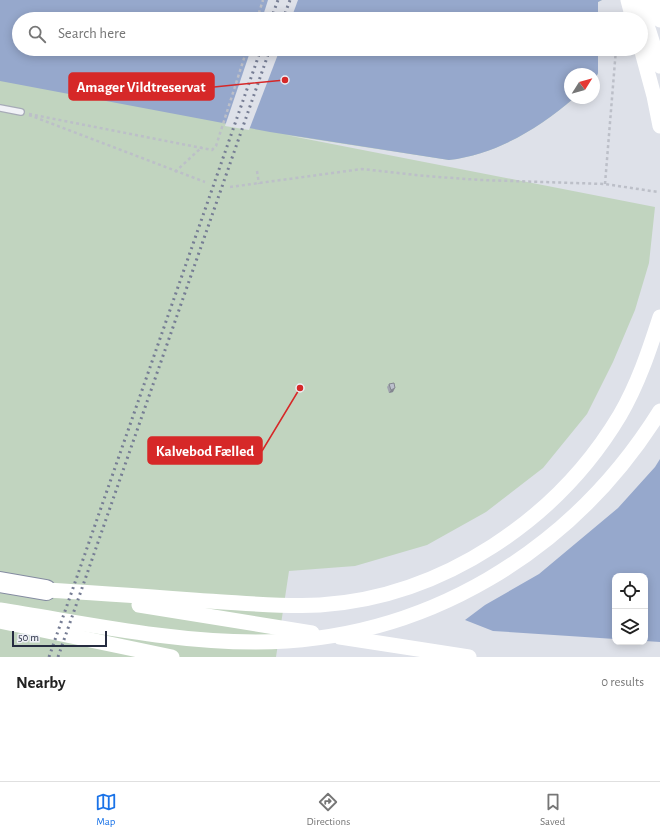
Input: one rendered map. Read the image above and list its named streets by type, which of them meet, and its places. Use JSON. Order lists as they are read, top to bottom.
{
  "places": ["Amager Vildtreservat", "Kalvebod Fælled"],
  "scale_bar": "50 m",
  "north": "top right",
  "page": {
    "search": "Search here",
    "scale": "50 m",
    "heading": ["Nearby", "0 results"],
    "nav": ["Map", "Directions", "Saved"]
  }
}
